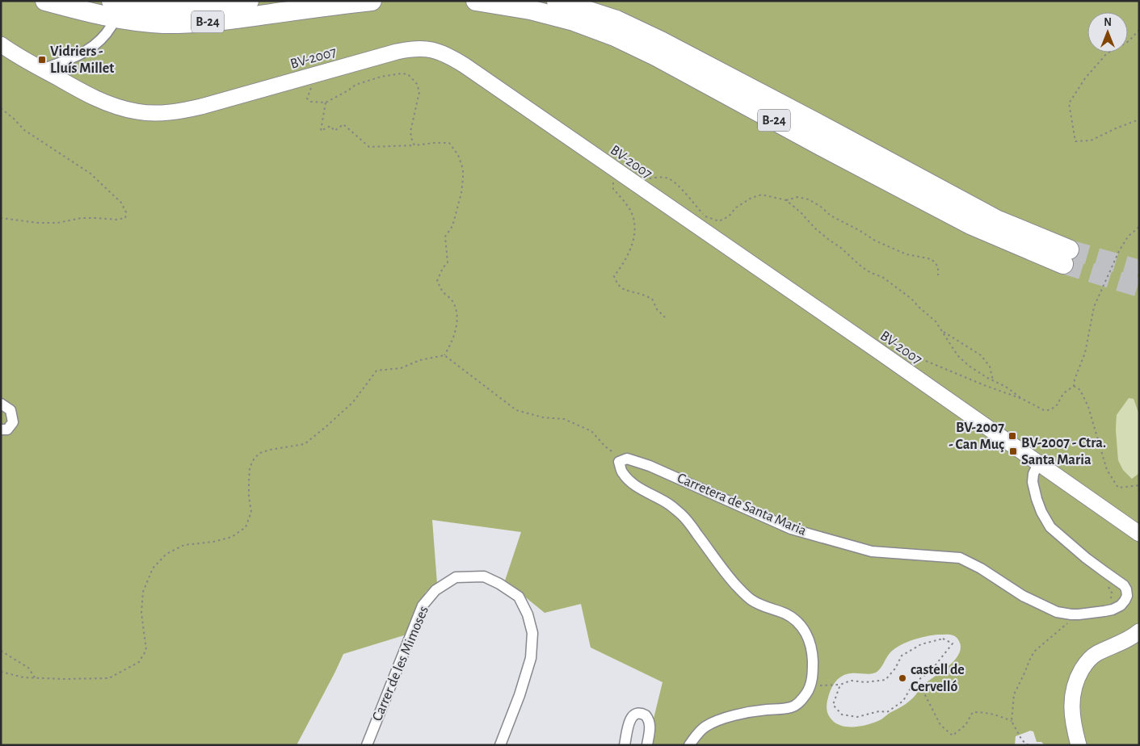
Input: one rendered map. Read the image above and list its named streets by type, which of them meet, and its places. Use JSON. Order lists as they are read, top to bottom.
{
  "streets": {
    "highway": ["B-24"],
    "street": ["BV-2007", "Carretera de Santa Maria", "Carrer de les Mimoses"]
  },
  "crossings": [
    ["BV-2007", "Carretera de Santa Maria"]
  ],
  "places": {
    "transit": ["Vidriers - Lluís Millet", "BV-2007 - Can Muç", "BV-2007 - Ctra. Santa Maria"],
    "other": ["castell de Cervelló"]
  },
  "north": "top"
}
